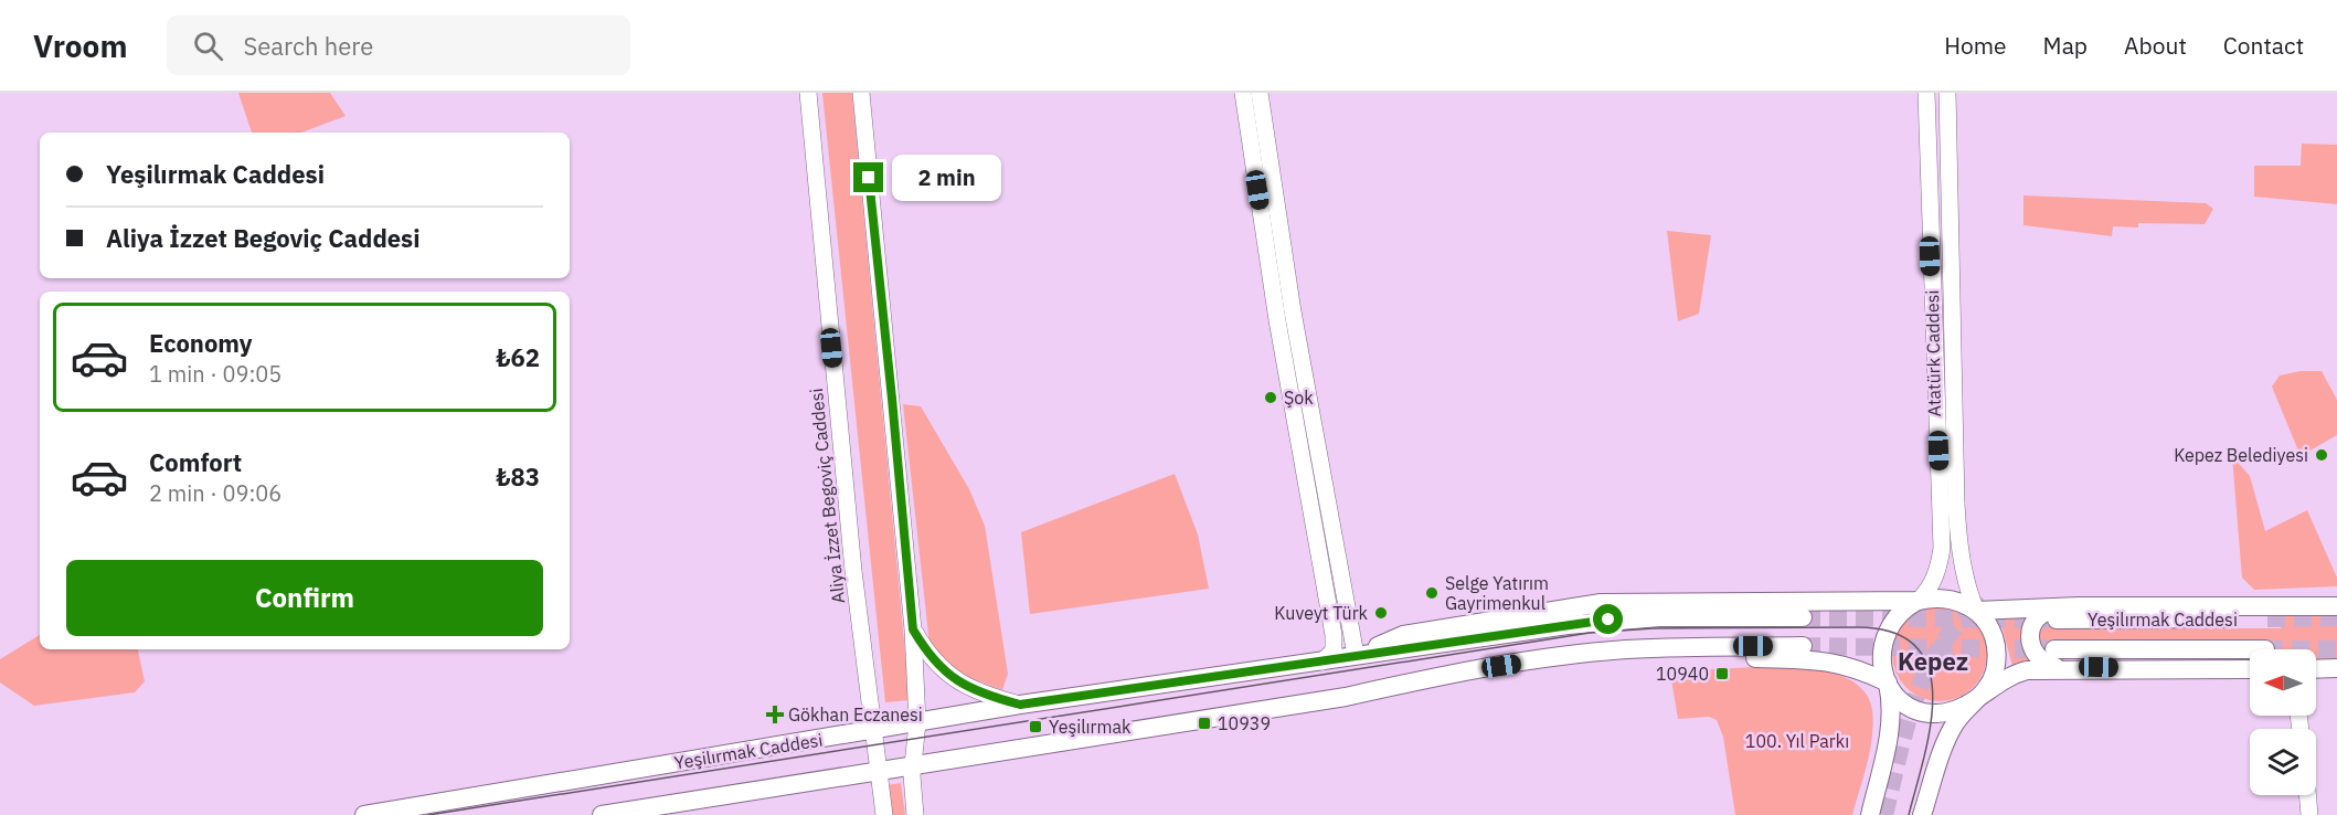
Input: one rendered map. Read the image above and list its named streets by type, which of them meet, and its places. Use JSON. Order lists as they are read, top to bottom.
{
  "streets": {
    "main road": ["Atatürk Caddesi", "Aliya İzzet Begoviç Caddesi", "Yeşilırmak Caddesi"]
  },
  "crossings": [
    ["Aliya İzzet Begoviç Caddesi", "Yeşilırmak Caddesi"]
  ],
  "districts": ["Kepez"],
  "parks": ["100. Yıl Parkı"],
  "places": {
    "other": [
      "Şok",
      "Kepez Belediyesi",
      "Selge Yatırım Gayrimenkul",
      "Kuveyt Türk"
    ],
    "transit": ["10940", "10939", "Yeşilırmak"],
    "health": ["Gökhan Eczanesi"]
  },
  "north": "left",
  "page": {
    "header": "Vroom",
    "search": "Search here",
    "nav": [
      "Home",
      "Map",
      "About",
      "Contact"
    ],
    "banner": ["Yeşilırmak Caddesi", "Aliya İzzet Begoviç Caddesi"],
    "bubble": "2 min",
    "list": [
      {
        "name": "Economy",
        "note": "1 min · 09:05",
        "value": "₺62"
      },
      {
        "name": "Comfort",
        "note": "2 min · 09:06",
        "value": "₺83"
      }
    ],
    "buttons": "Confirm"
  }
}
